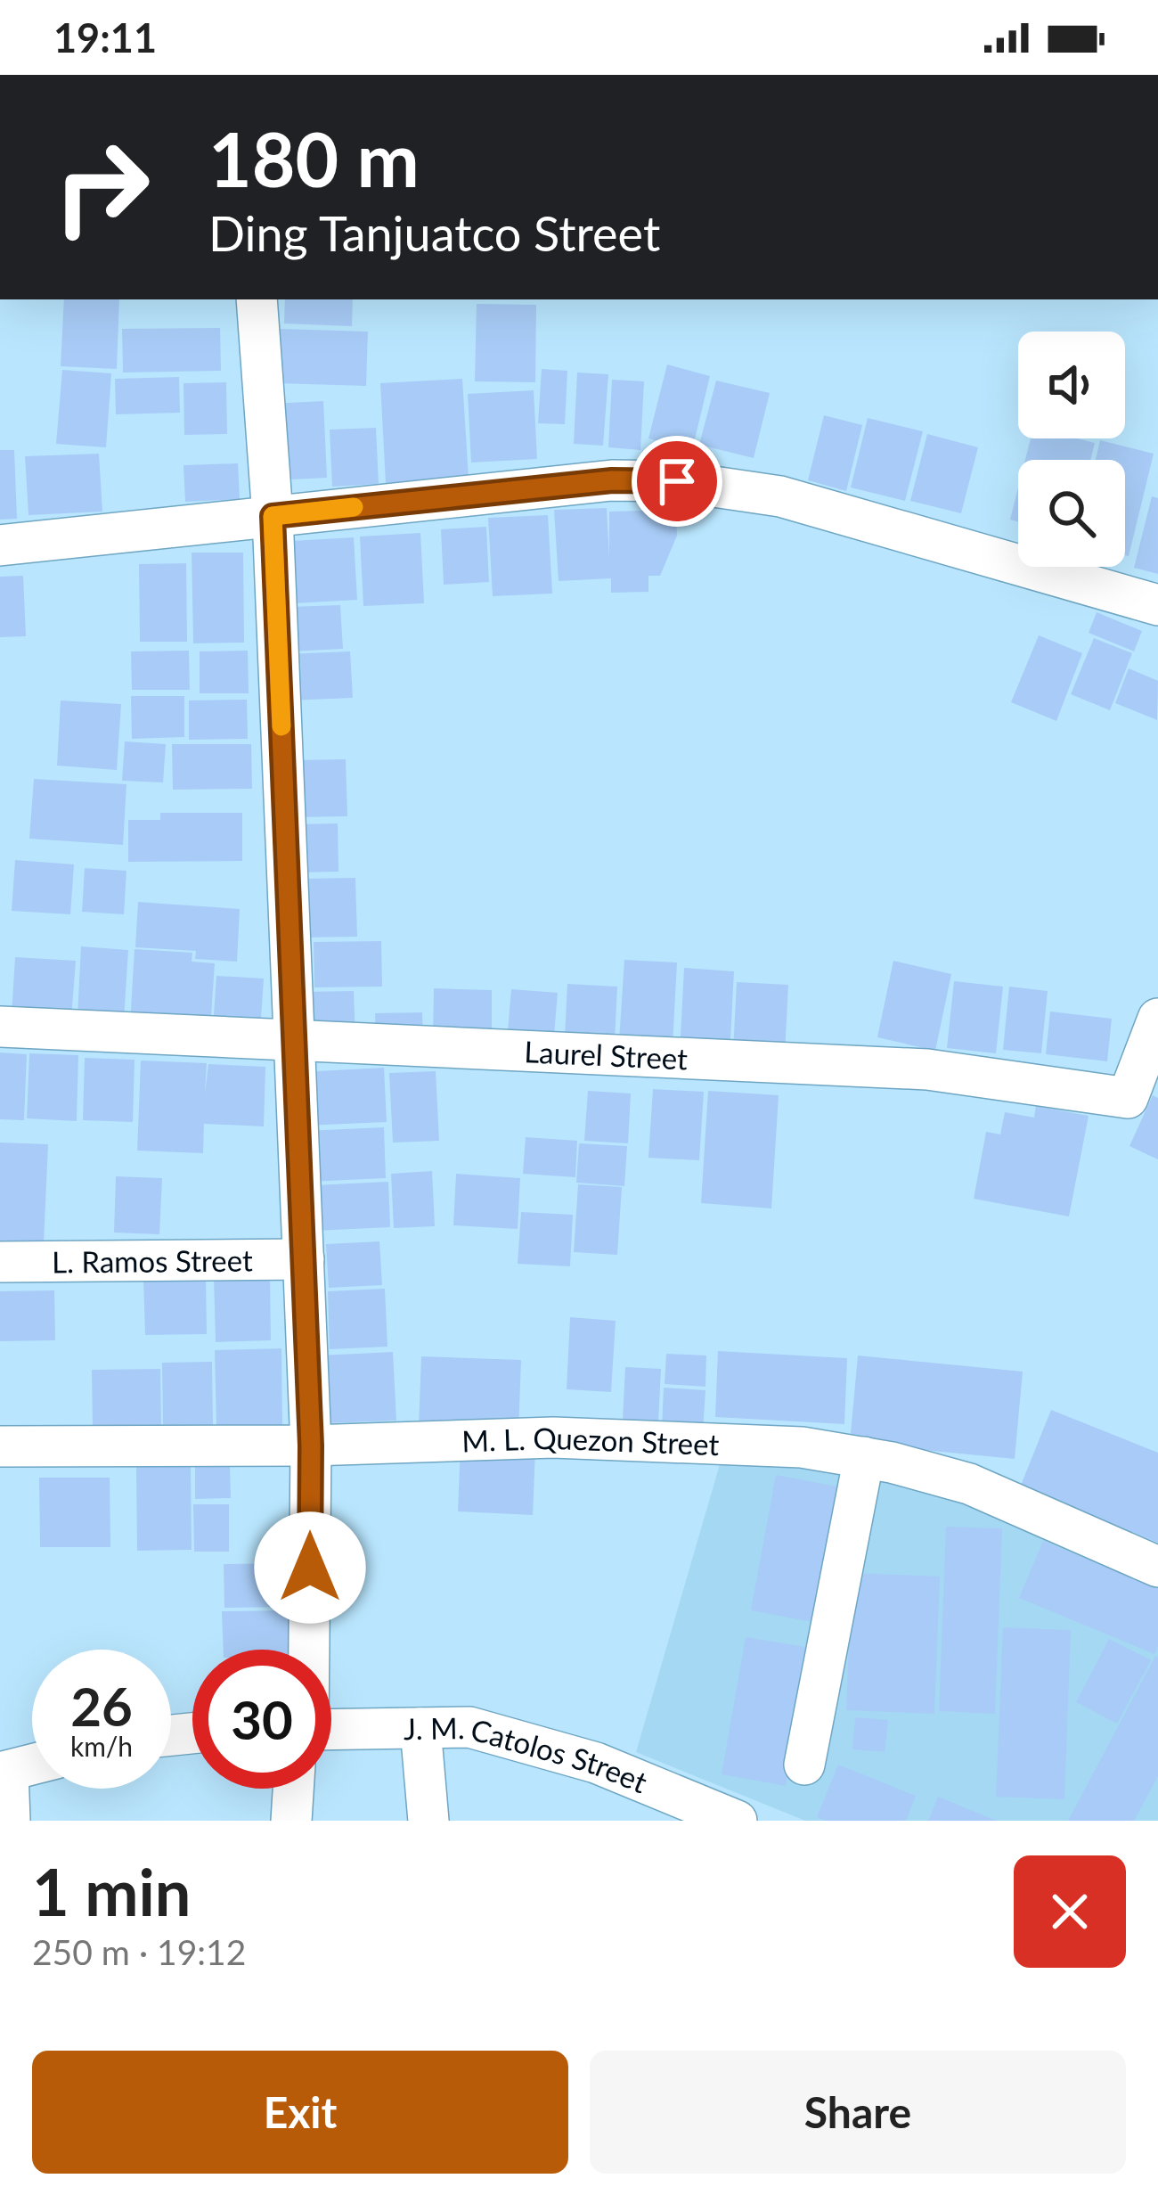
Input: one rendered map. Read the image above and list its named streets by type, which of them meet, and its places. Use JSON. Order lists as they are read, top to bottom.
{
  "streets": {
    "street": [
      "Laurel Street",
      "L. Ramos Street",
      "M. L. Quezon Street",
      "J. M. Catolos Street"
    ]
  },
  "page": {
    "status": "19:11",
    "turn": ["180 m", "Ding Tanjuatco Street"],
    "speed": "26 km/h",
    "limit": "30",
    "heading": ["1 min", "250 m · 19:12"],
    "buttons": ["Exit", "Share"]
  }
}
